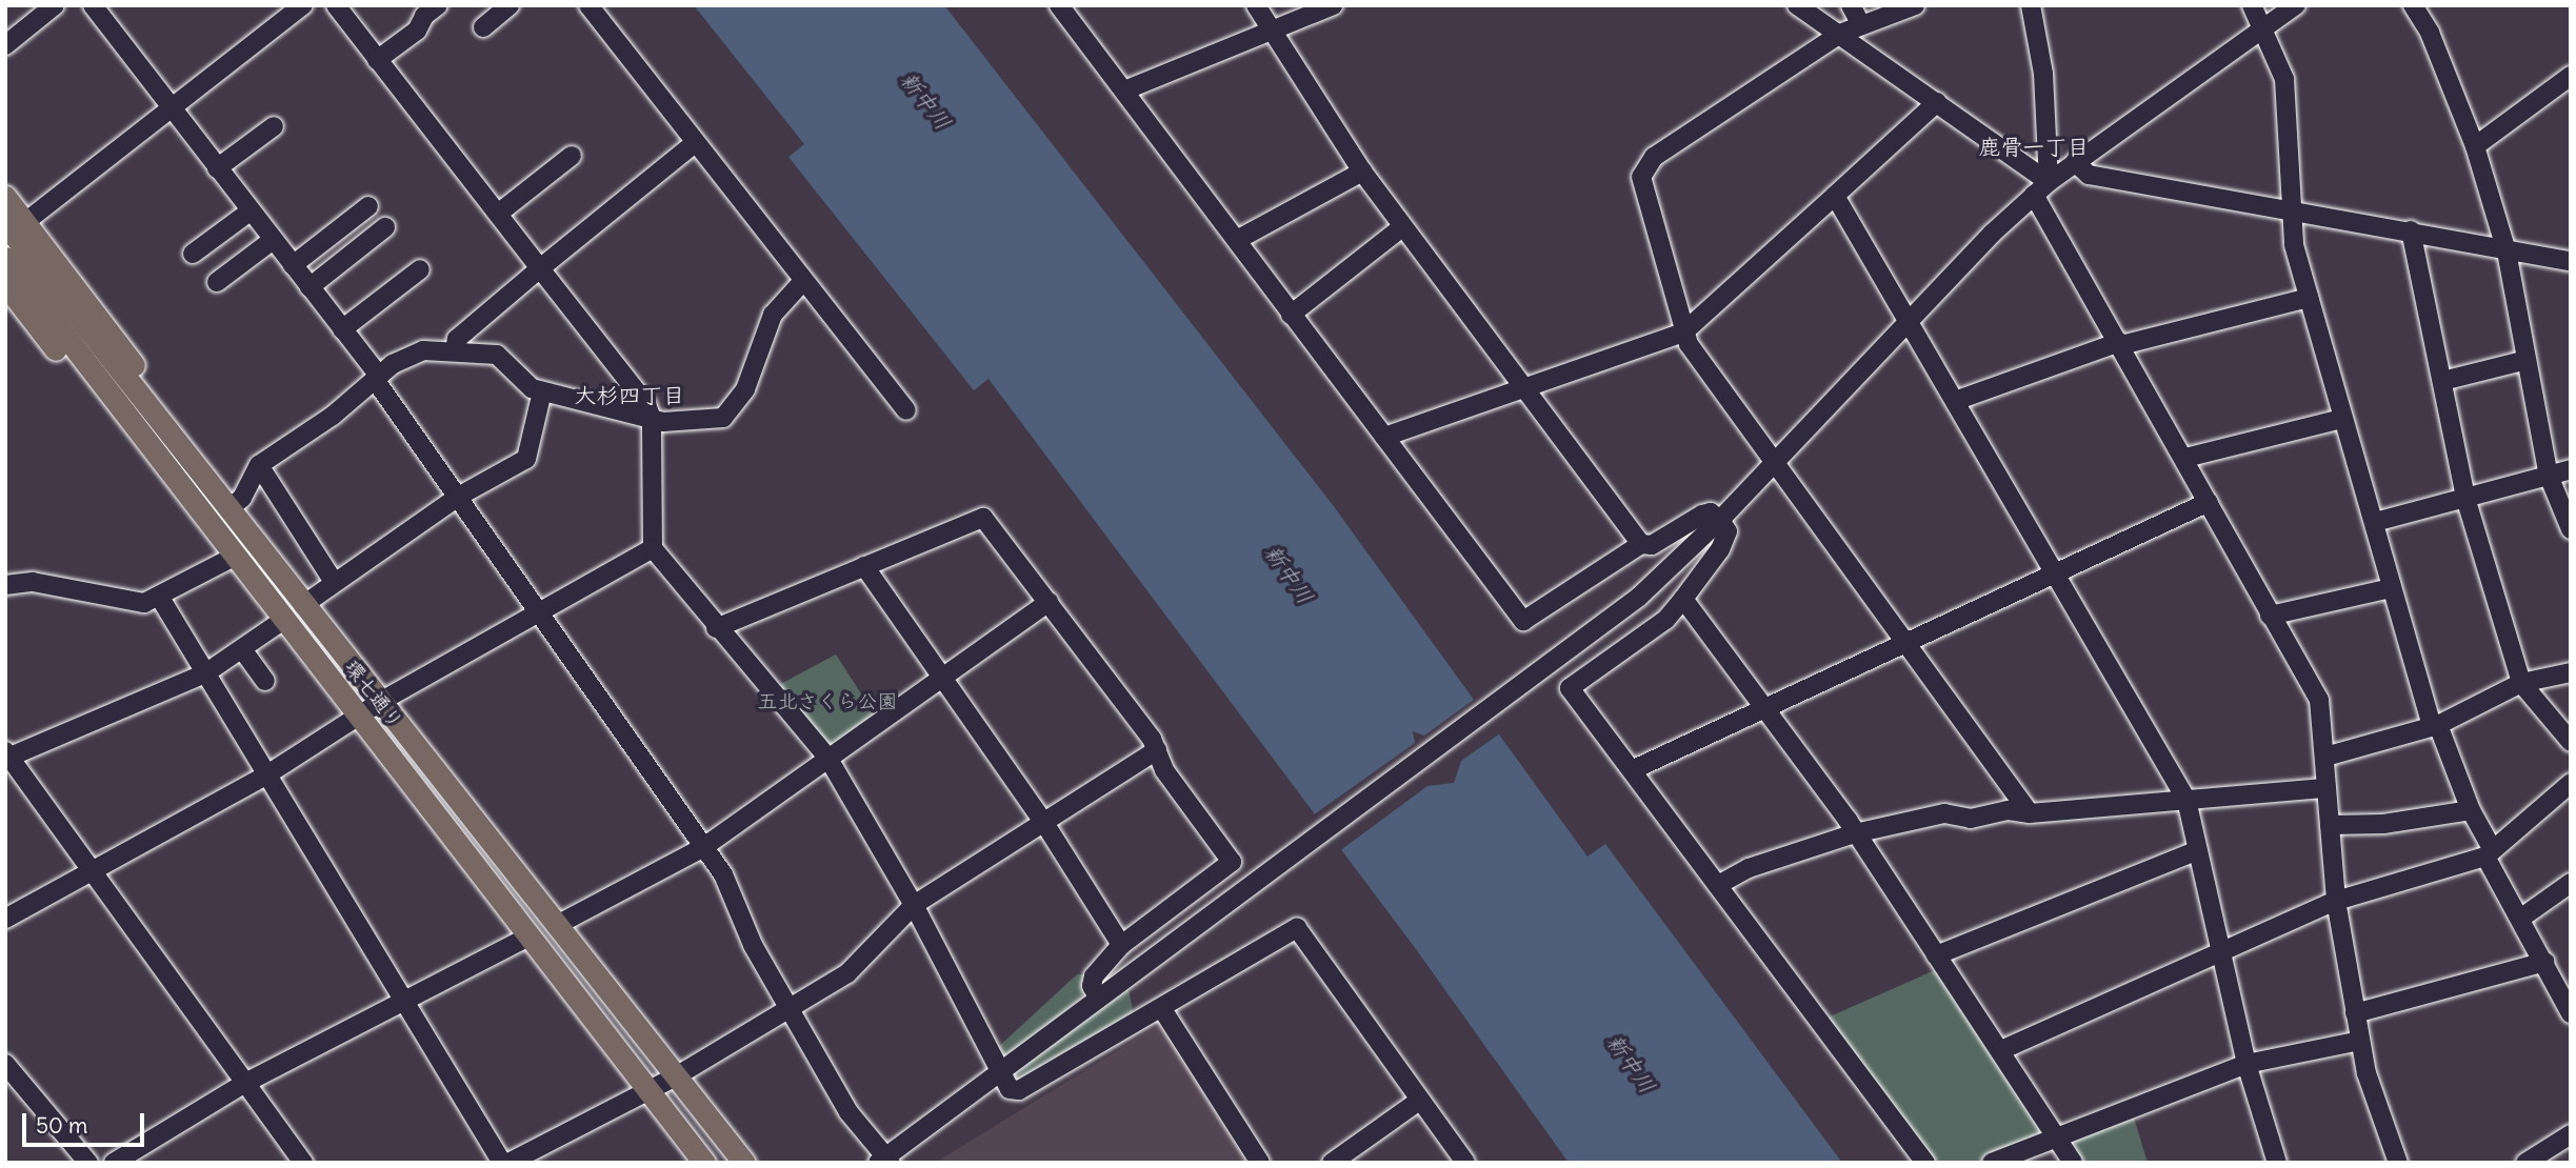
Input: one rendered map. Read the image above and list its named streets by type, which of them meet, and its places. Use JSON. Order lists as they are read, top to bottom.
{
  "streets": {
    "main road": ["環七通り"]
  },
  "districts": ["鹿骨一丁目", "大杉四丁目"],
  "water": ["新中川"],
  "parks": ["五北さくら公園"],
  "scale_bar": "50 m"
}
